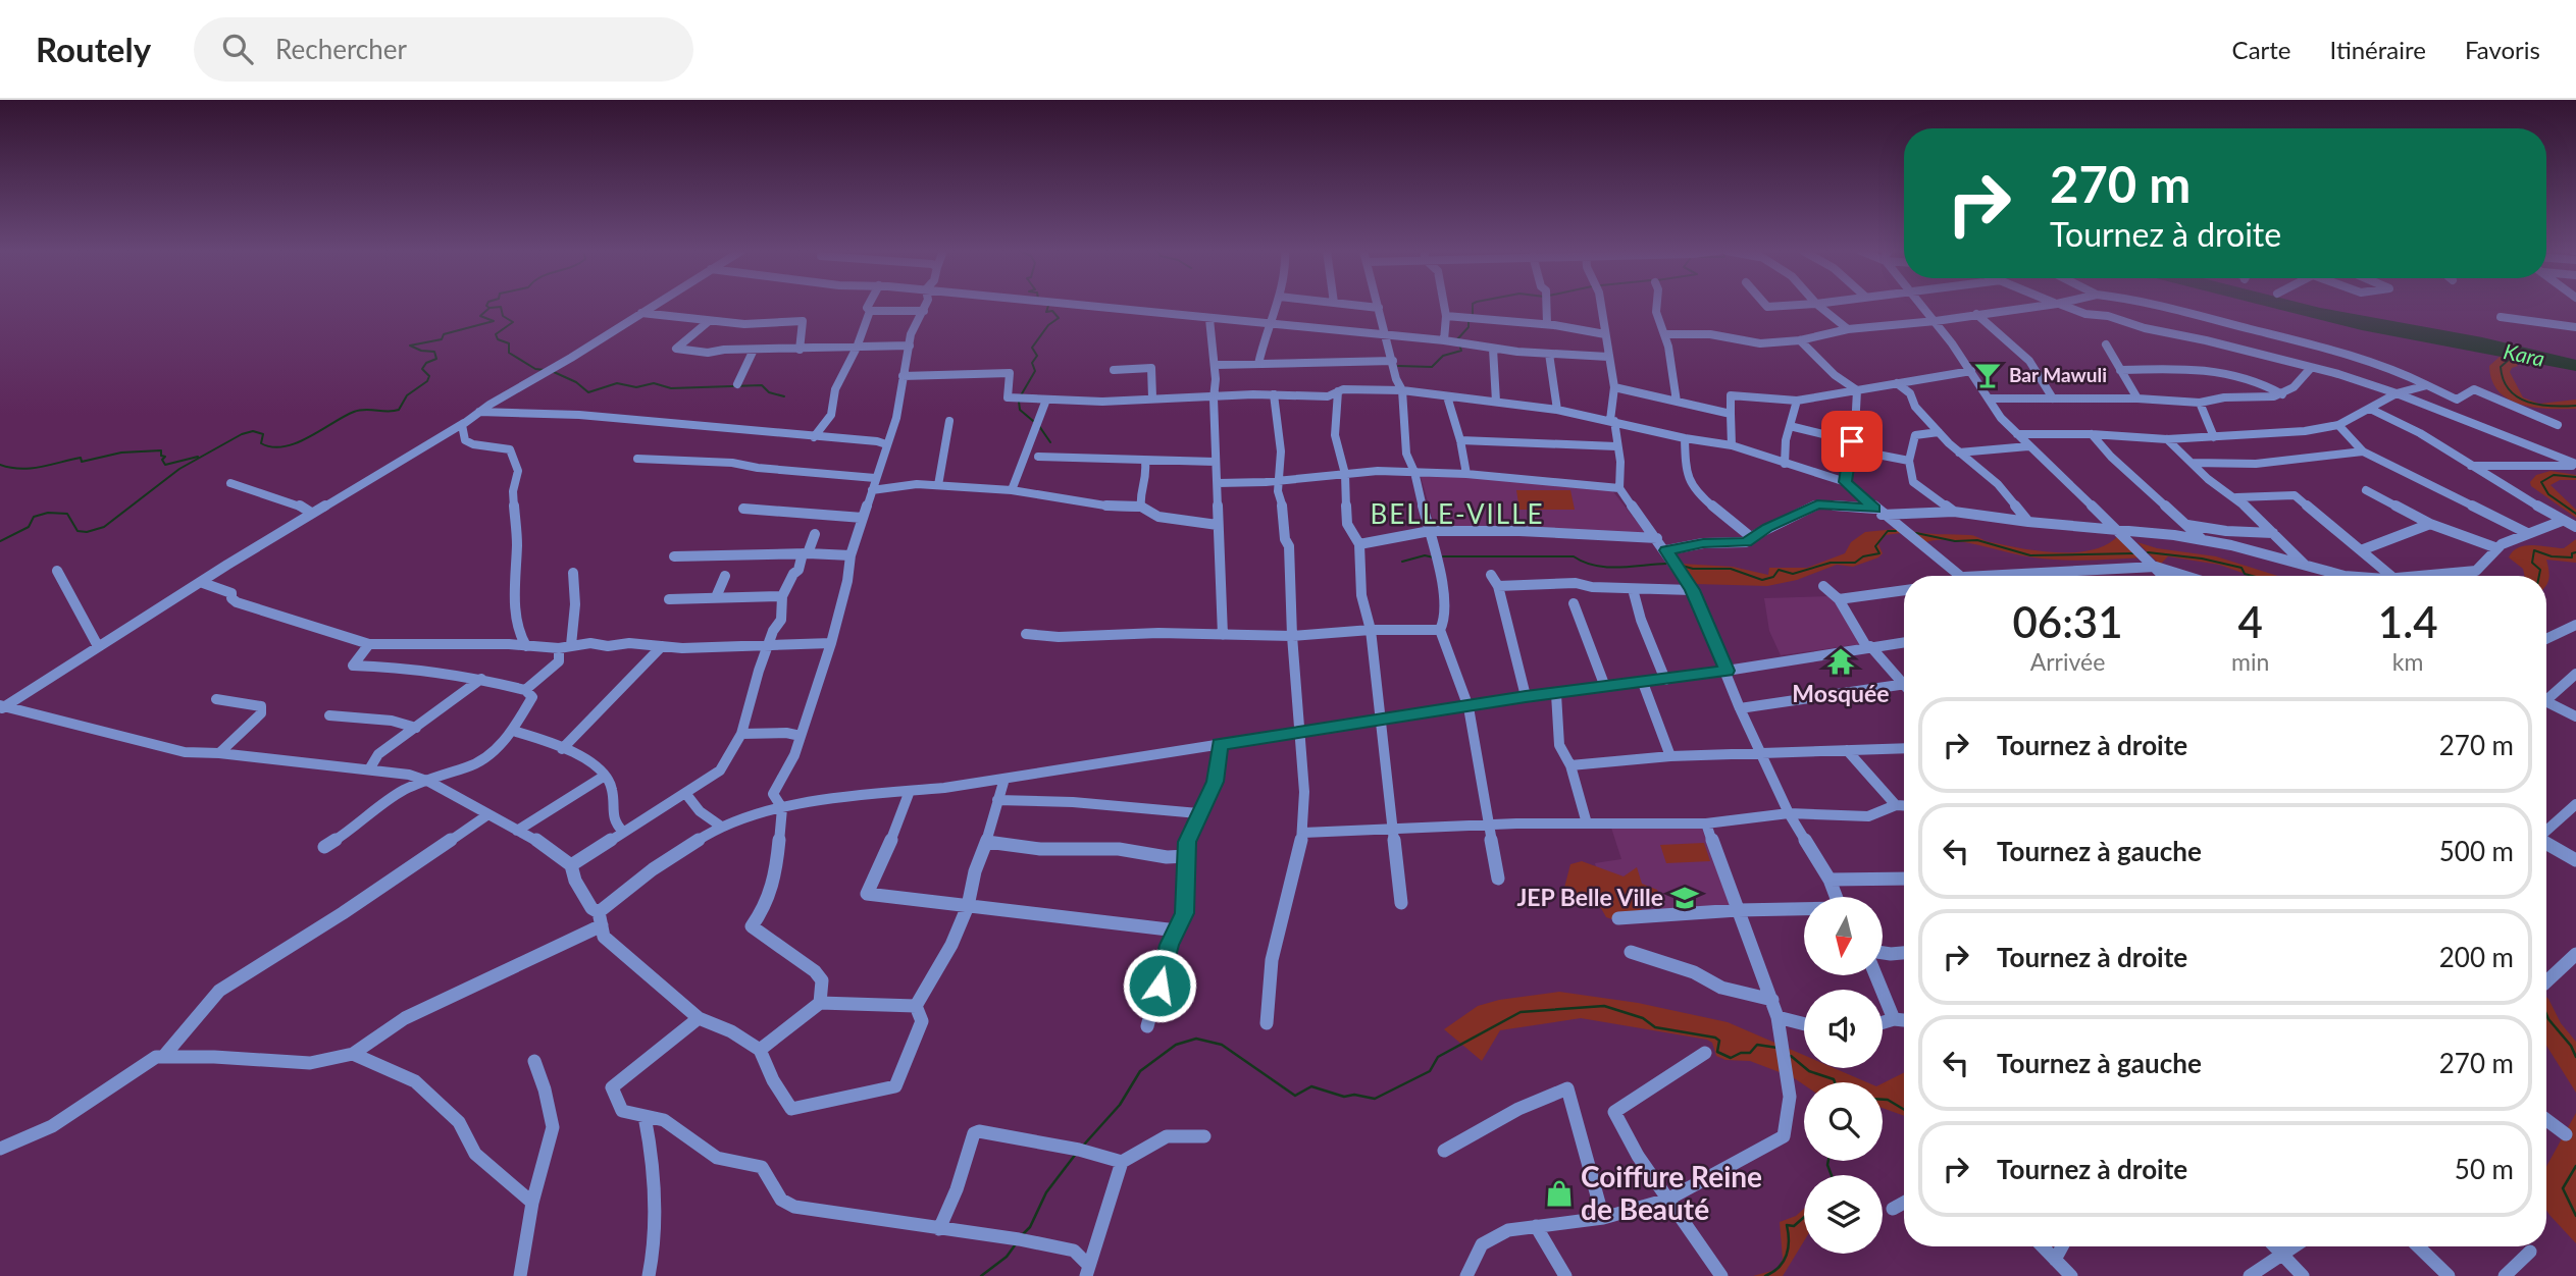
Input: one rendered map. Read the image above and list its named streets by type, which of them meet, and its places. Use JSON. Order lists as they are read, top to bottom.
{
  "districts": ["BELLE-VILLE"],
  "water": ["Kara"],
  "places": {
    "bar": ["Bar Mawuli"],
    "temple": ["Mosquée"],
    "school or university": ["JEP Belle Ville"],
    "shop": ["Coiffure Reine de Beauté"]
  },
  "north": "bottom",
  "page": {
    "header": "Routely",
    "search": "Rechercher",
    "nav": ["Carte", "Itinéraire", "Favoris"],
    "turn": ["270 m", "Tournez à droite"],
    "eta": [
      "06:31",
      "Arrivée",
      "4",
      "min",
      "1.4",
      "km"
    ],
    "list": [
      {
        "name": "Tournez à droite",
        "value": "270 m"
      },
      {
        "name": "Tournez à gauche",
        "value": "500 m"
      },
      {
        "name": "Tournez à droite",
        "value": "200 m"
      },
      {
        "name": "Tournez à gauche",
        "value": "270 m"
      },
      {
        "name": "Tournez à droite",
        "value": "50 m"
      }
    ]
  }
}
